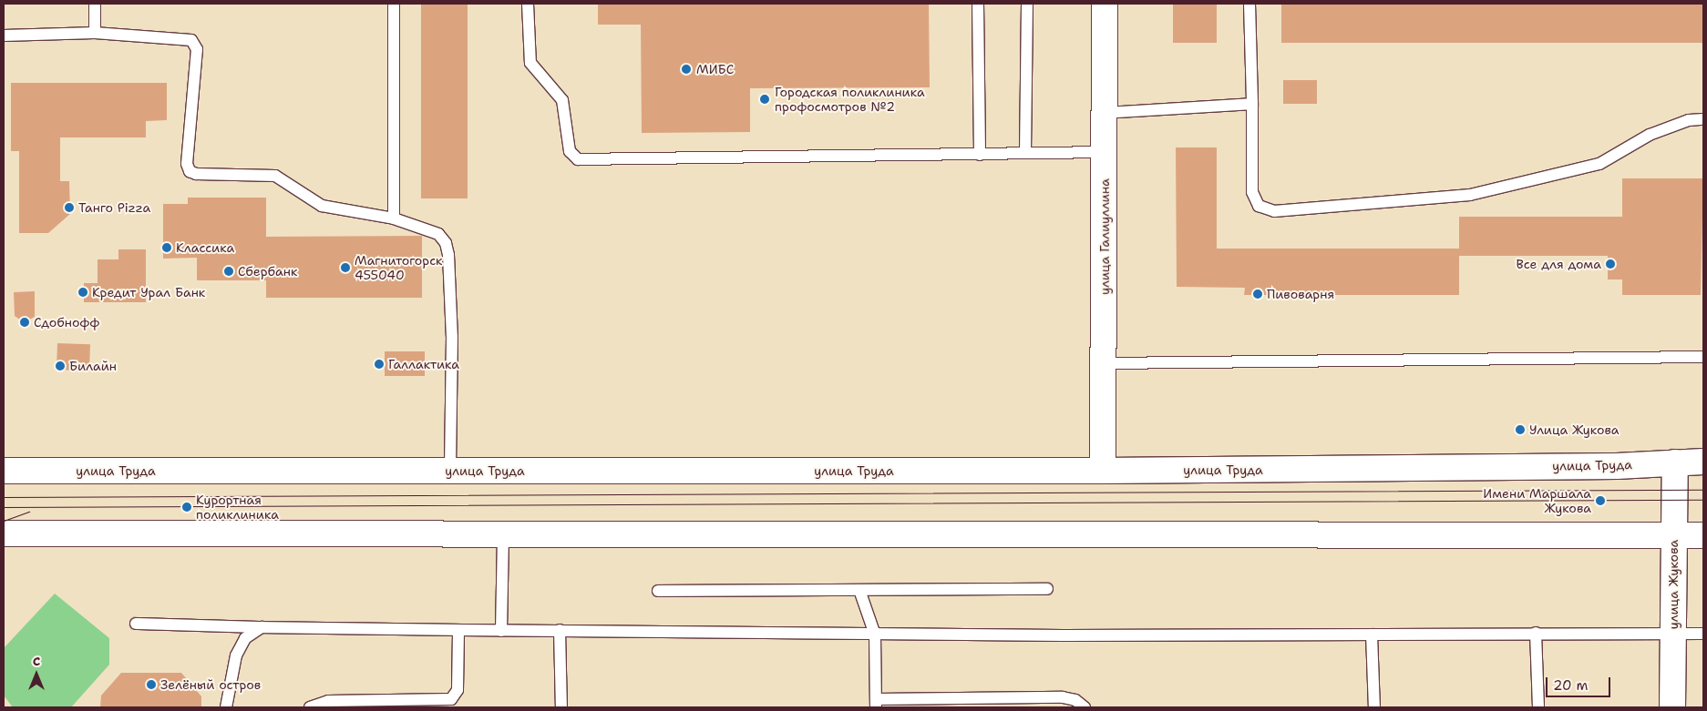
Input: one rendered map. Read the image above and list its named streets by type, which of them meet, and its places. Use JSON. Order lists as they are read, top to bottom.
{
  "streets": {
    "main road": ["улица Галиуллина", "улица Труда", "улица Жукова"]
  },
  "crossings": [
    ["улица Галиуллина", "улица Труда"],
    ["улица Труда", "улица Жукова"]
  ],
  "places": [
    "МИБС",
    "Городская поликлиника профосмотров №2",
    "Танго Pizza",
    "Классика",
    "Все для дома",
    "Магнитогорск 455040",
    "Сбербанк",
    "Кредит Урал Банк",
    "Пивоварня",
    "Сдобнофф",
    "Галлактика",
    "Билайн",
    "Улица Жукова",
    "Имени Маршала Жукова",
    "Курортная поликлиника",
    "Зелёный остров"
  ],
  "scale_bar": "20 m",
  "north": "top"
}
